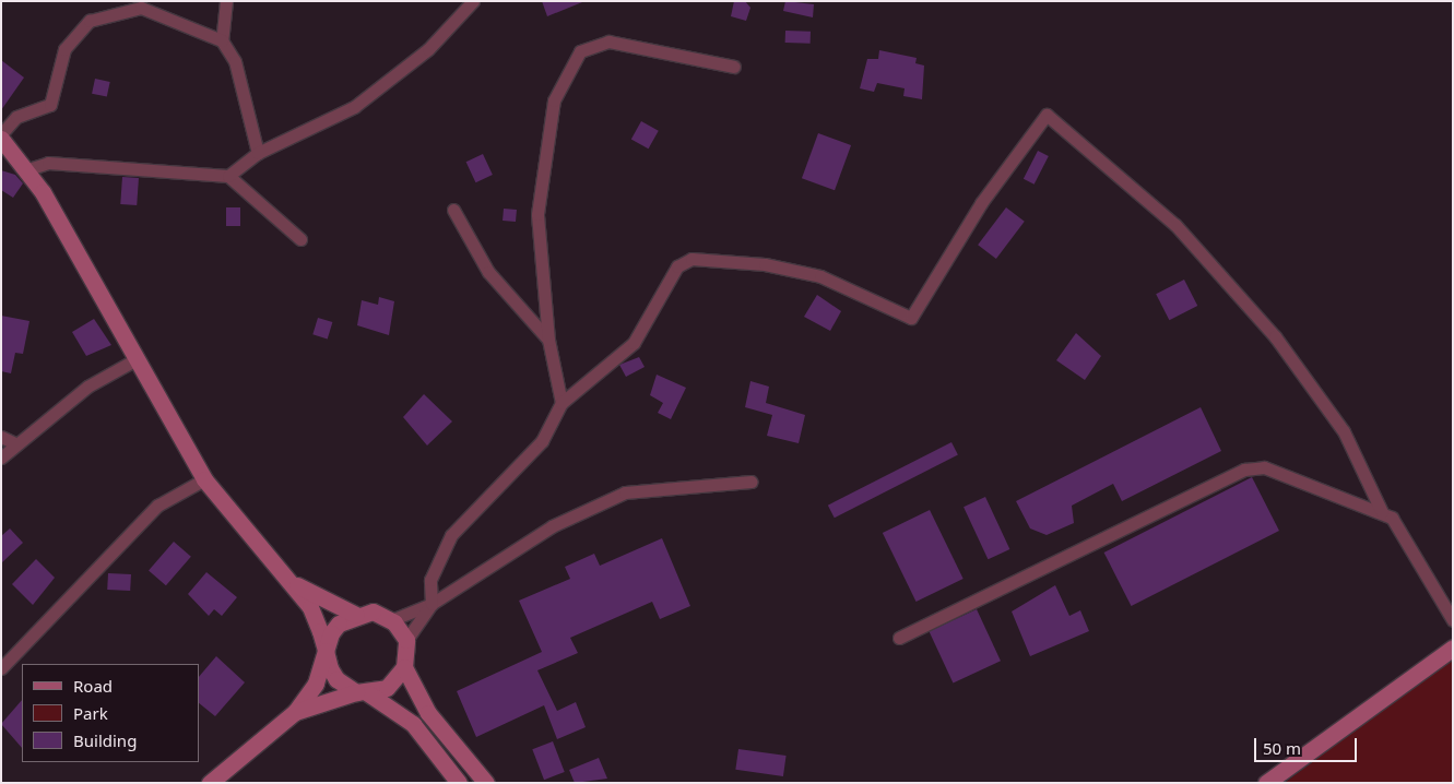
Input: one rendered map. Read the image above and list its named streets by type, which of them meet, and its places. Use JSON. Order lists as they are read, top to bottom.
{
  "legend": ["Road", "Park", "Building"],
  "scale_bar": "50 m"
}
